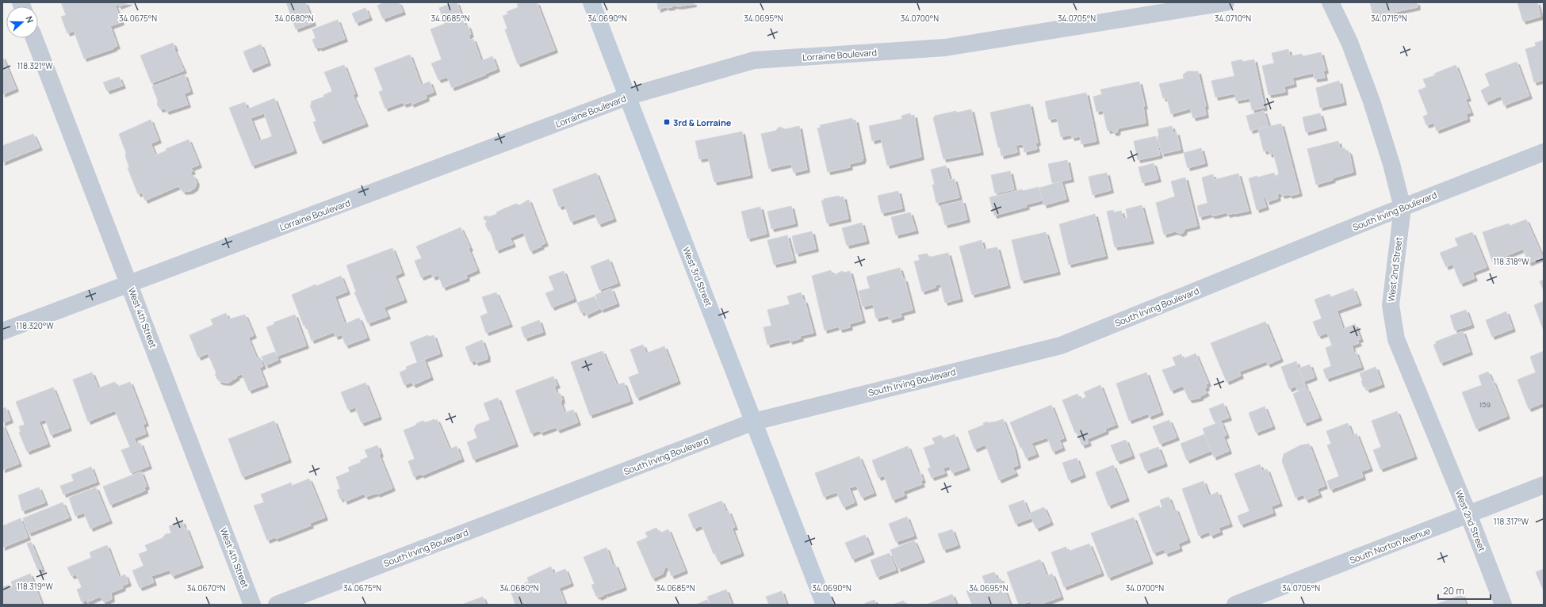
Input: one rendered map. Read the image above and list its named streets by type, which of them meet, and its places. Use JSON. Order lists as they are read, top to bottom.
{
  "streets": {
    "main road": ["West 3rd Street"],
    "street": [
      "Lorraine Boulevard",
      "South Irving Boulevard",
      "West 2nd Street",
      "West 4th Street",
      "South Norton Avenue"
    ]
  },
  "crossings": [
    ["Lorraine Boulevard", "West 3rd Street"],
    ["Lorraine Boulevard", "West 4th Street"],
    ["South Irving Boulevard", "West 2nd Street"],
    ["South Irving Boulevard", "West 3rd Street"],
    ["West 2nd Street", "South Norton Avenue"]
  ],
  "places": {
    "transit": ["3rd & Lorraine"]
  },
  "house_numbers": ["159"],
  "scale_bar": "20 m",
  "north": "right",
  "coordinates": [
    "34.0675°N",
    "34.0680°N",
    "34.0685°N",
    "34.0695°N",
    "34.0705°N",
    "34.0710°N",
    "34.0690°N",
    "34.0700°N",
    "34.0715°N",
    "118.321°W",
    "118.318°W",
    "118.320°W",
    "118.317°W",
    "118.319°W",
    "34.0670°N"
  ]
}
